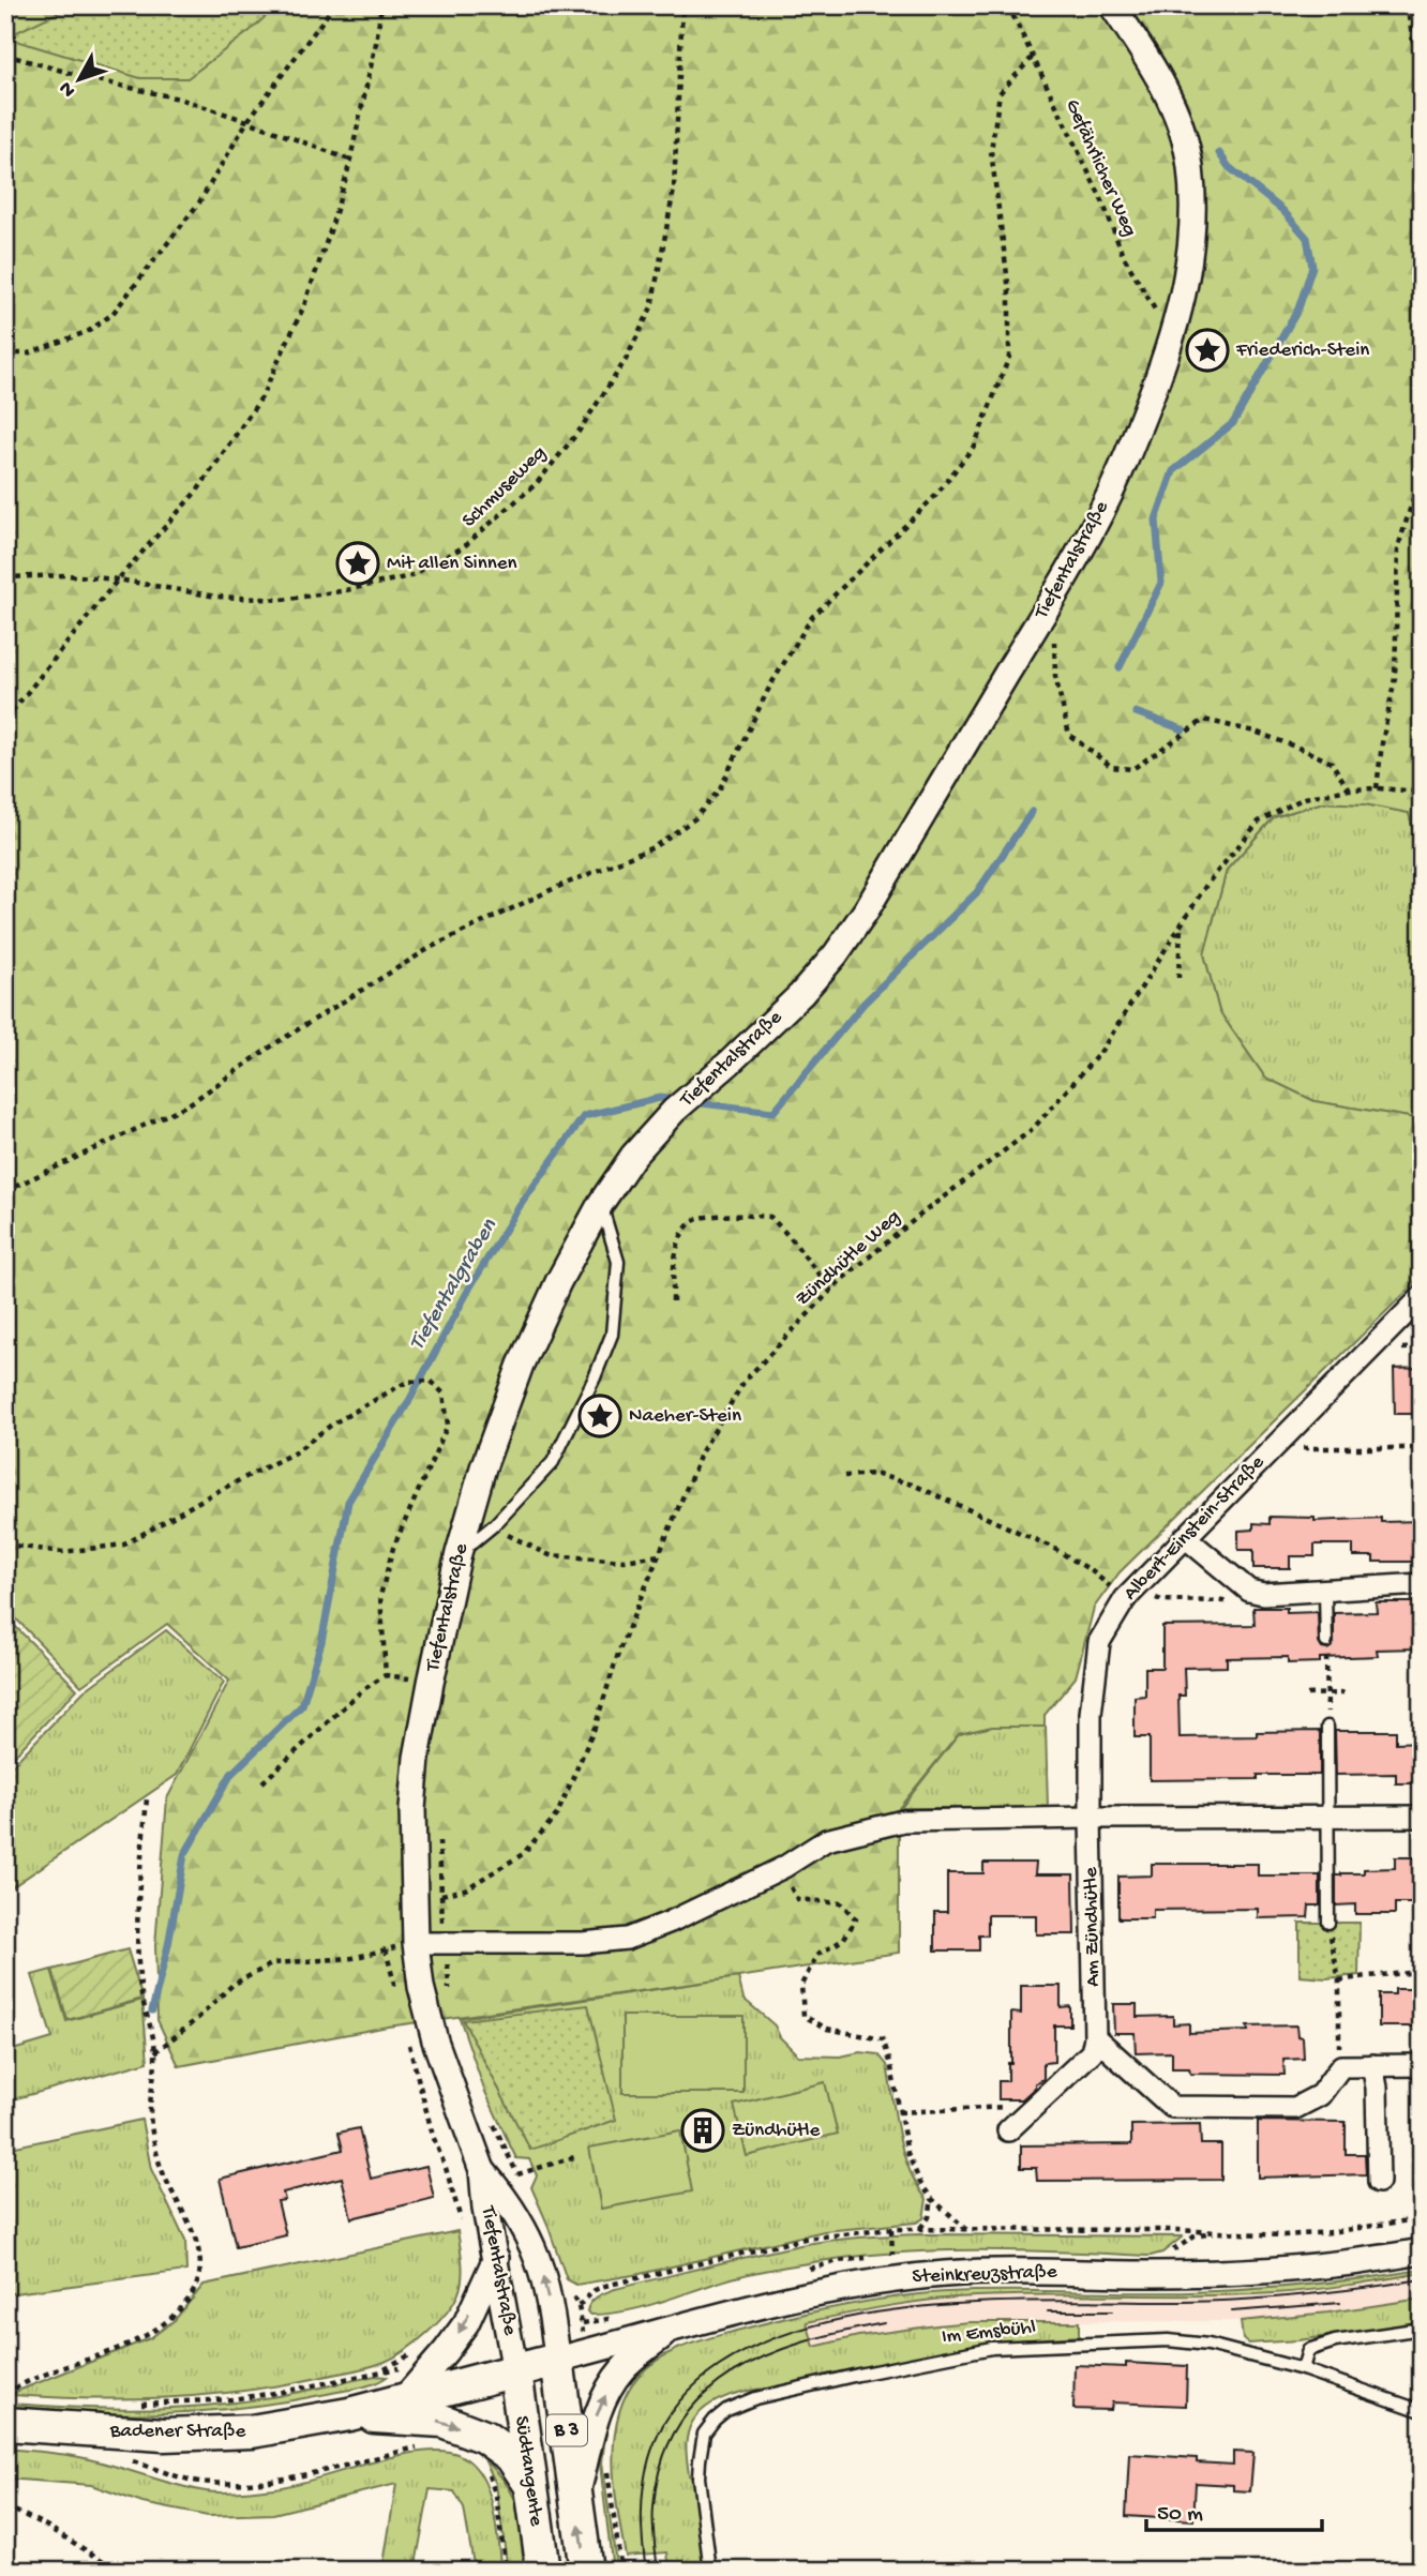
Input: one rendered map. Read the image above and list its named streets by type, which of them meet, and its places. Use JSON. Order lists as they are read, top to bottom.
{
  "streets": {
    "main road": ["B 3", "Badener Straße", "Südtangente"],
    "street": [
      "Tiefentalstraße",
      "Albert-Einstein-Straße",
      "Am Zündhütle",
      "Steinkreuzstraße"
    ],
    "lane": ["Im Emsbühl"],
    "path": ["Gefährlicher Weg", "Schmuseweg", "Zündhütle Weg"]
  },
  "crossings": [
    ["Gefährlicher Weg", "Tiefentalstraße"],
    ["Tiefentalstraße", "Steinkreuzstraße"],
    ["Tiefentalstraße", "Badener Straße"],
    ["Tiefentalstraße", "Südtangente"],
    ["Albert-Einstein-Straße", "Am Zündhütle"],
    ["Steinkreuzstraße", "Badener Straße"],
    ["Steinkreuzstraße", "Südtangente"],
    ["Badener Straße", "Südtangente"]
  ],
  "water": ["Tiefentalgraben"],
  "places": {
    "place": ["Friederich-Stein", "Mit allen Sinnen", "Naeher-Stein"],
    "building": ["Zündhütle"]
  },
  "scale_bar": "50 m",
  "north": "bottom left"
}
